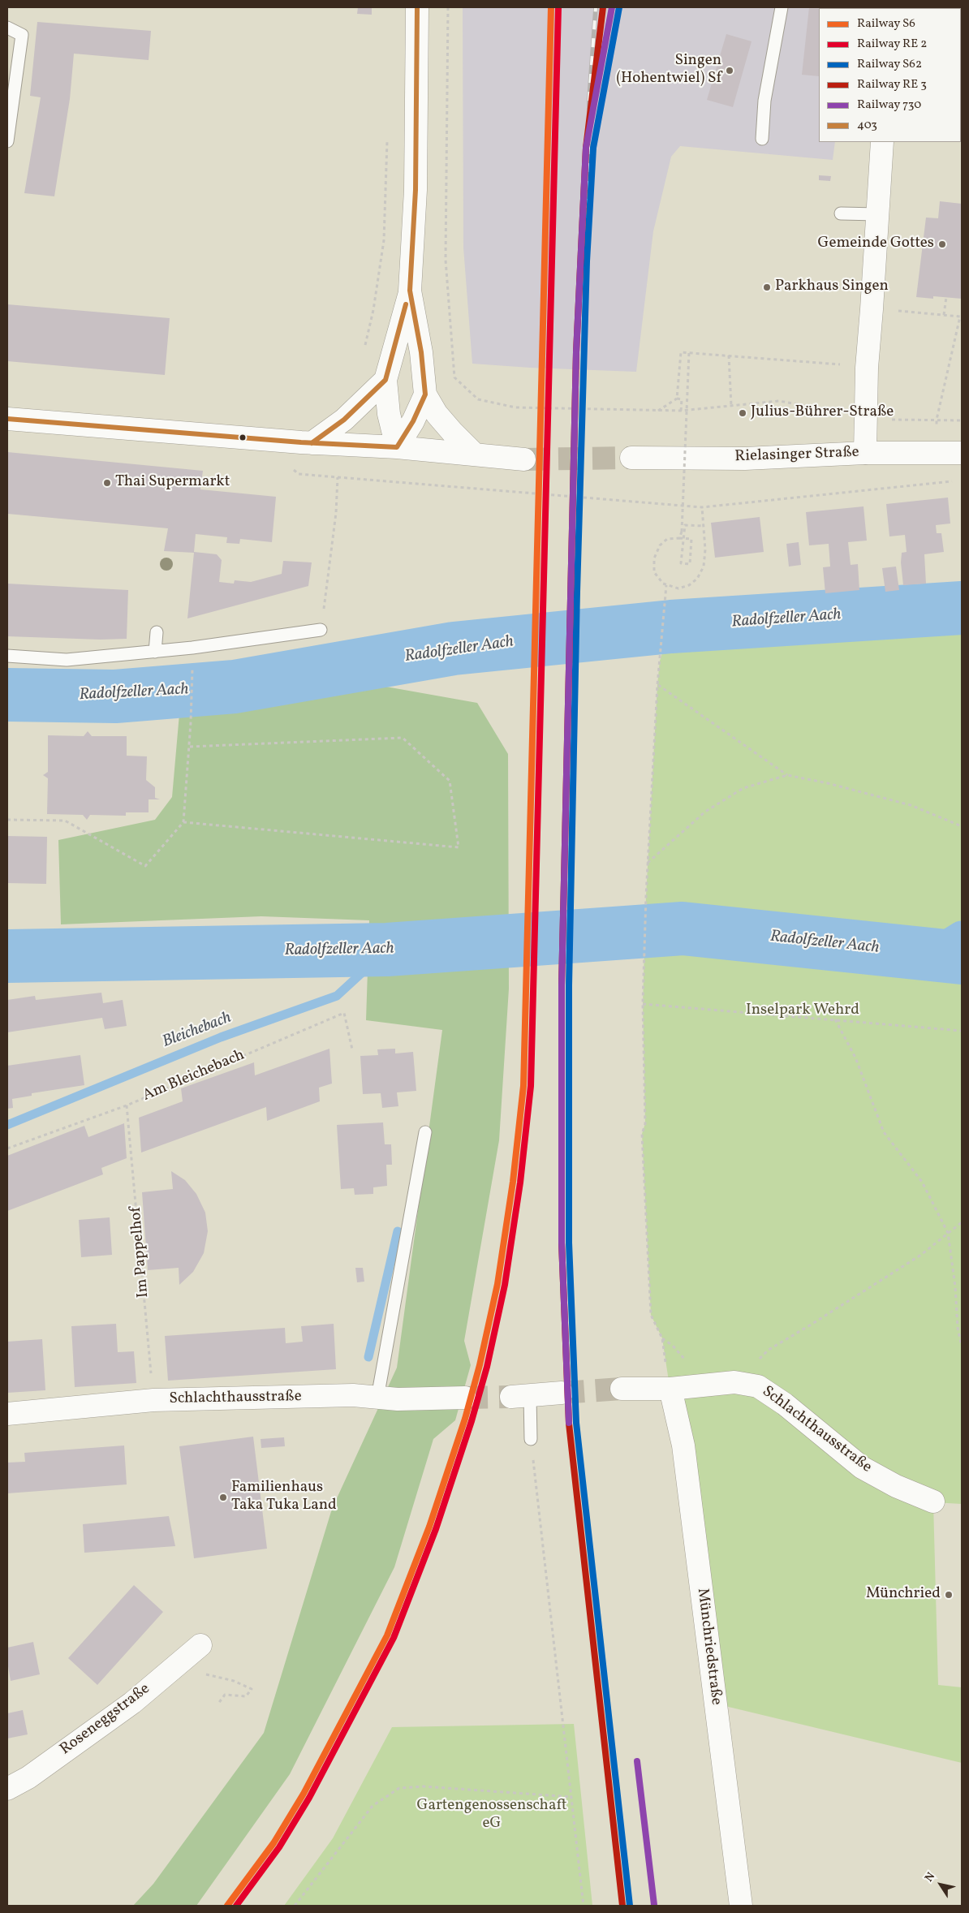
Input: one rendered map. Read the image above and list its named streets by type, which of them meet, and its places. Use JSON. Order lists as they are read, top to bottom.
{
  "streets": {
    "street": [
      "Rielasinger Straße",
      "Schlachthausstraße",
      "Münchriedstraße",
      "Roseneggstraße"
    ],
    "path": ["Am Bleichebach", "Im Pappelhof"]
  },
  "crossings": [
    ["Am Bleichebach", "Im Pappelhof"],
    ["Im Pappelhof", "Schlachthausstraße"],
    ["Schlachthausstraße", "Münchriedstraße"]
  ],
  "water": ["Radolfzeller Aach", "Bleichebach"],
  "parks": ["Inselpark Wehrd", "Gartengenossenschaft eG"],
  "places": [
    "Singen (Hohentwiel) Sf",
    "Gemeinde Gottes",
    "Parkhaus Singen",
    "Julius-Bührer-Straße",
    "Thai Supermarkt",
    "Familienhaus Taka Tuka Land",
    "Münchried"
  ],
  "lines": [
    "rail line S6",
    "rail line S62",
    "rail line 730",
    "transit line 403"
  ],
  "legend": [
    "Railway S6",
    "Railway RE 2",
    "Railway S62",
    "Railway RE 3",
    "Railway 730",
    "403"
  ],
  "north": "top left"
}
